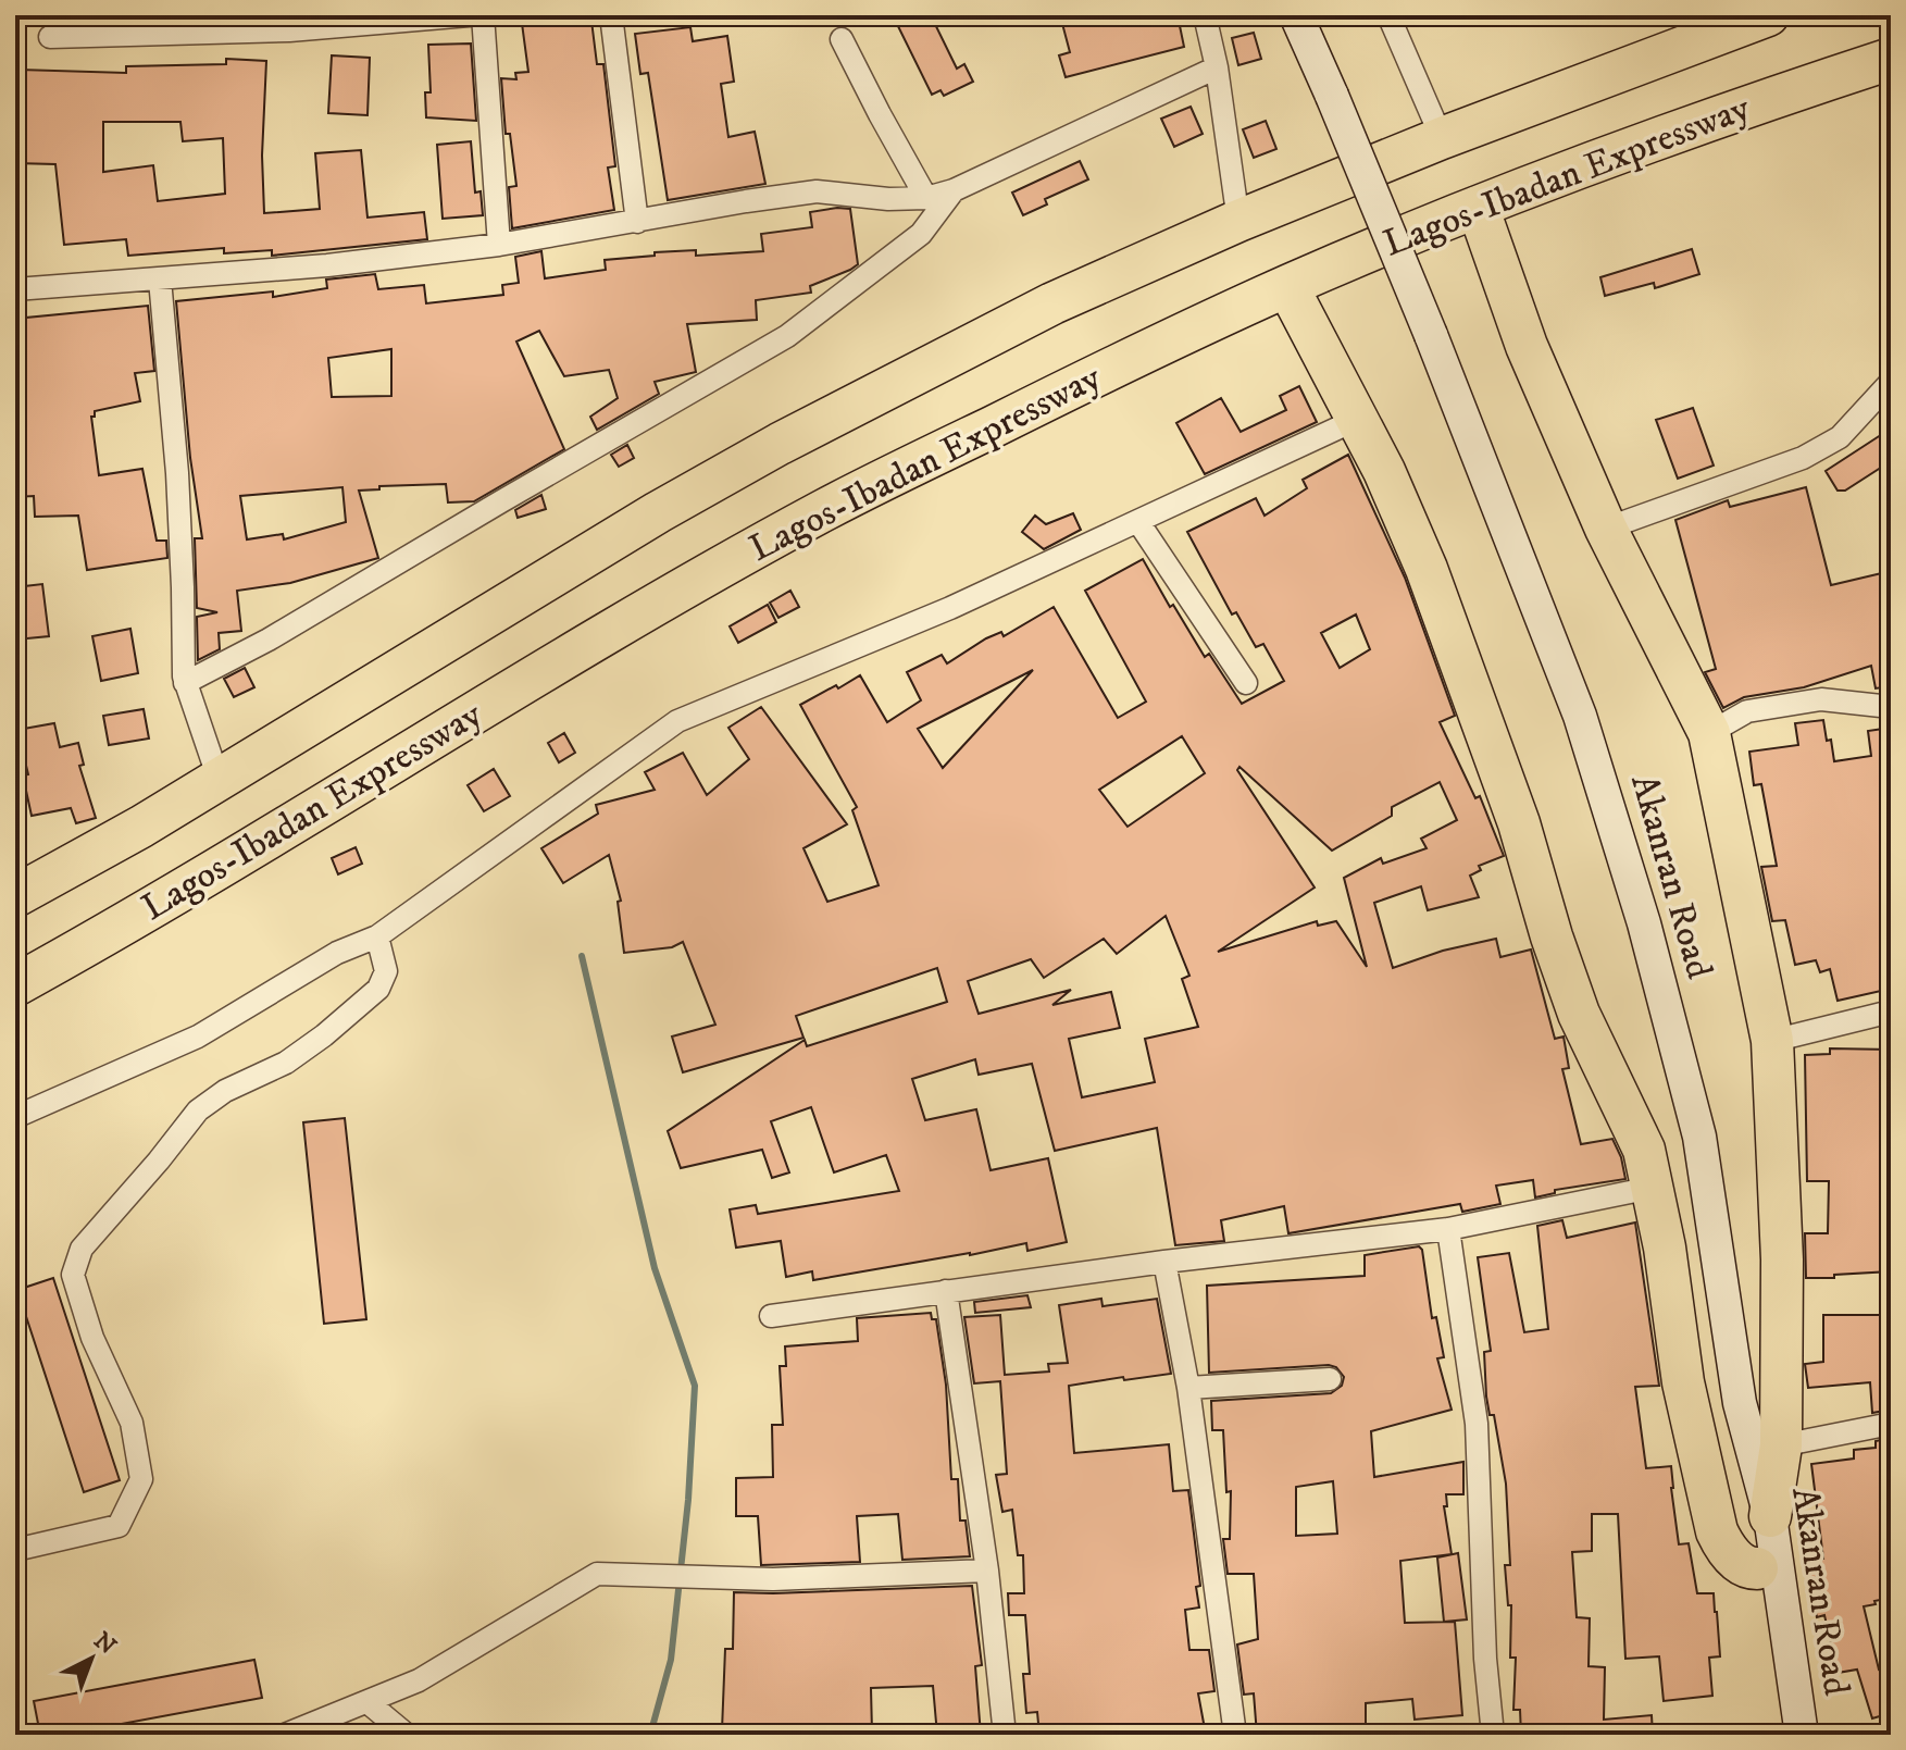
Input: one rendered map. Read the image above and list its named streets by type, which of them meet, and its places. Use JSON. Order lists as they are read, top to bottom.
{
  "streets": {
    "highway": ["Lagos-Ibadan Expressway"],
    "main road": ["Akanran Road"]
  },
  "north": "top right"
}
